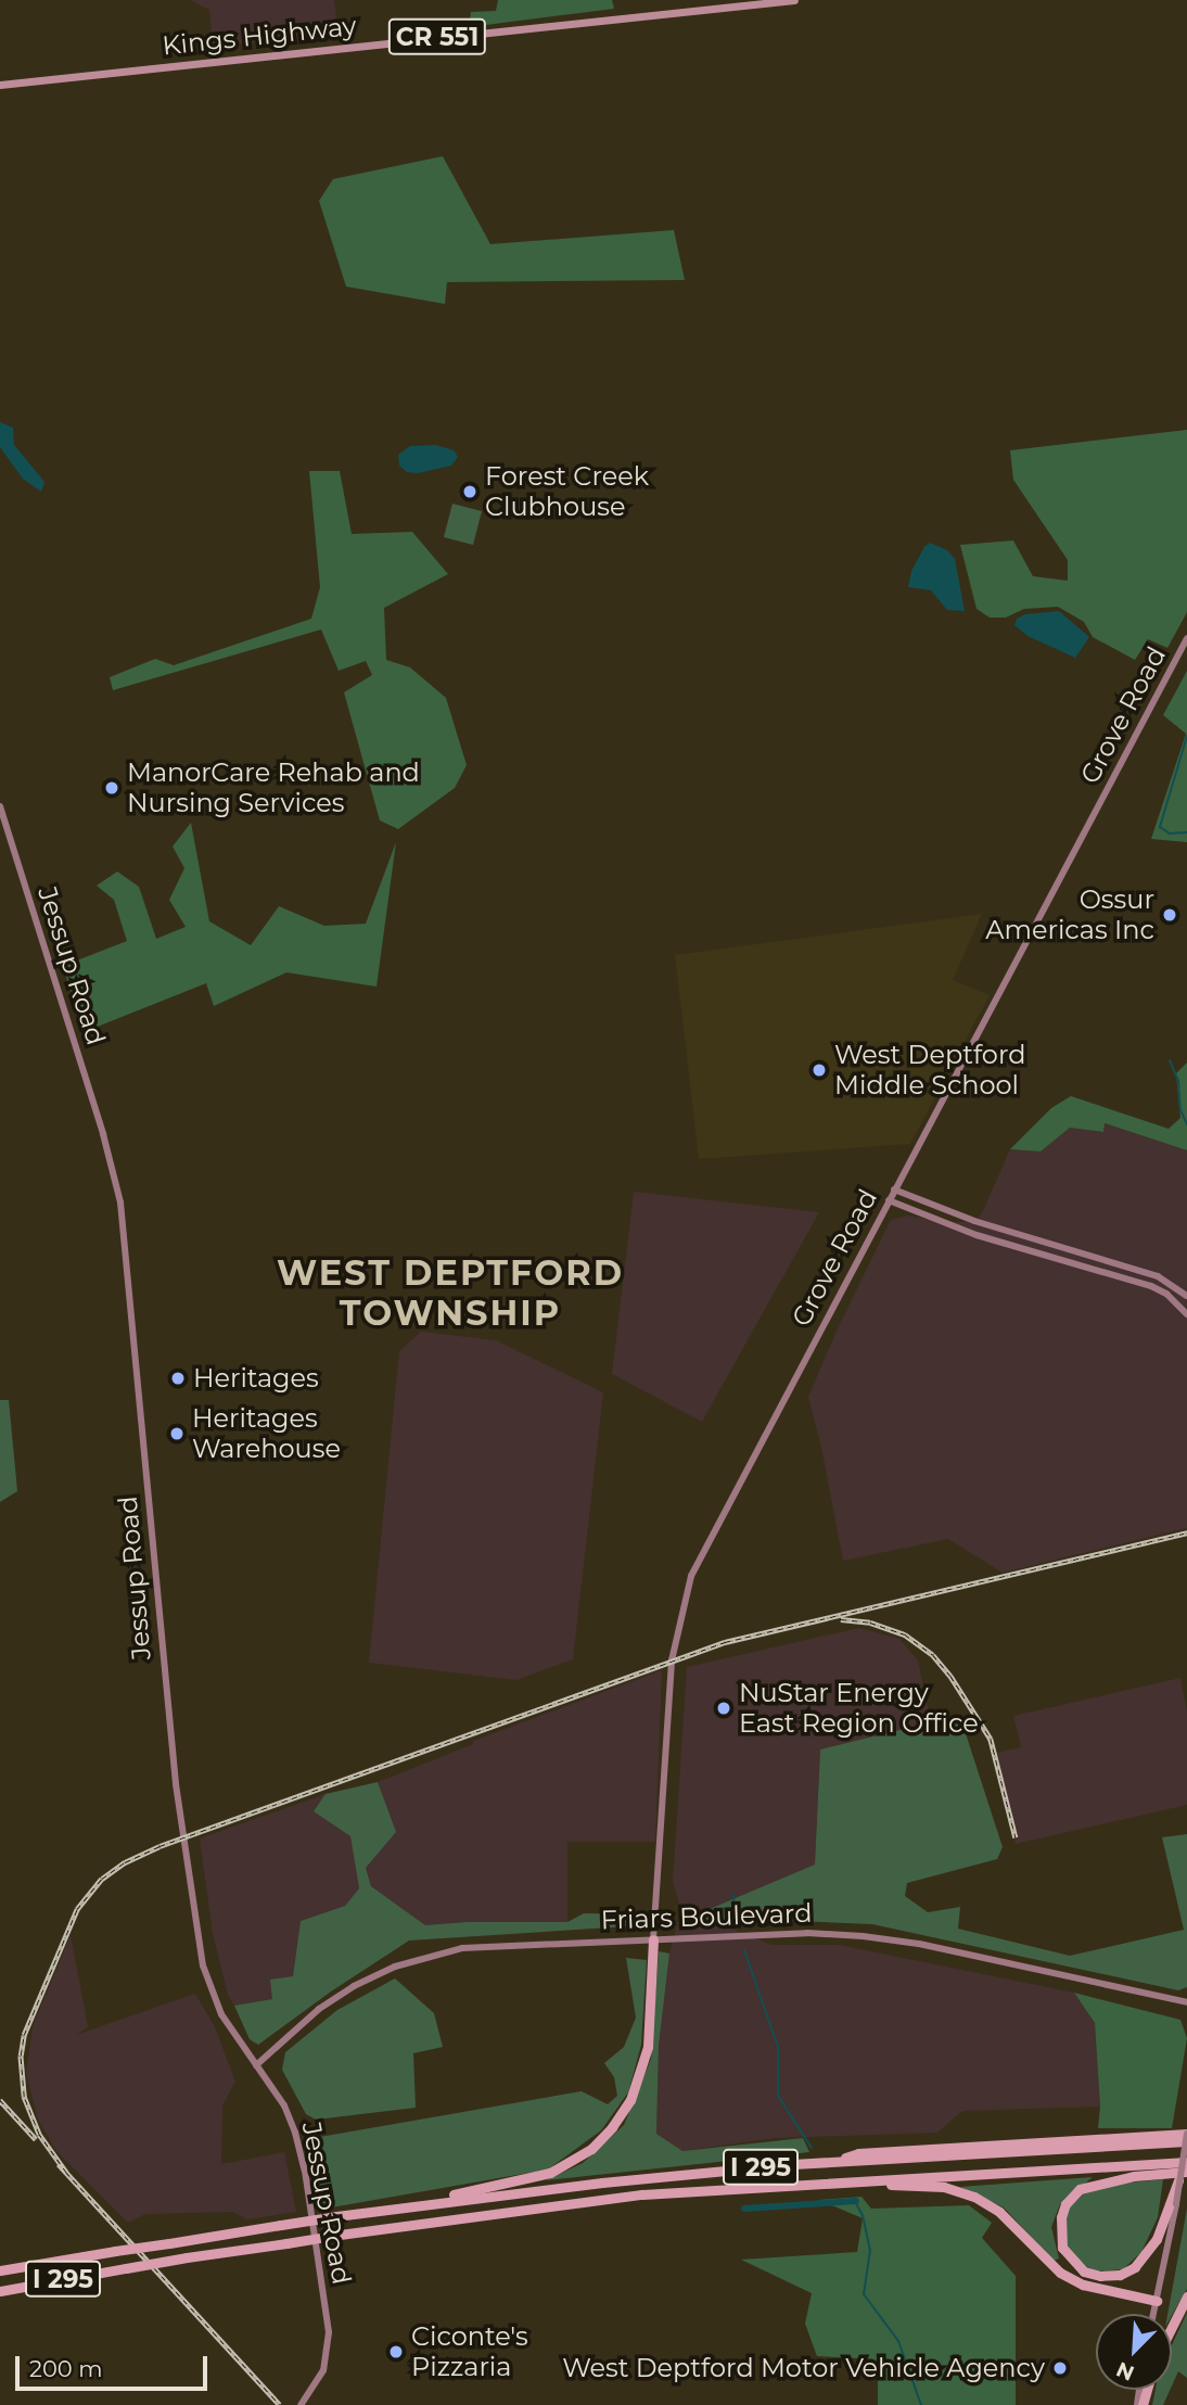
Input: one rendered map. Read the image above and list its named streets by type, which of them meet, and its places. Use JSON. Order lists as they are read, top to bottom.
{
  "streets": {
    "highway": ["I 295"],
    "main road": [
      "Kings Highway",
      "CR 551",
      "Grove Road",
      "Jessup Road",
      "Friars Boulevard"
    ]
  },
  "crossings": [
    ["Grove Road", "Friars Boulevard"],
    ["Jessup Road", "Friars Boulevard"]
  ],
  "districts": ["WEST DEPTFORD TOWNSHIP"],
  "places": [
    "Forest Creek Clubhouse",
    "ManorCare Rehab and Nursing Services",
    "Ossur Americas Inc",
    "West Deptford Middle School",
    "Heritages",
    "Heritages Warehouse",
    "NuStar Energy East Region Office",
    "Ciconte's Pizzaria",
    "West Deptford Motor Vehicle Agency"
  ],
  "scale_bar": "200 m",
  "north": "bottom left"
}
